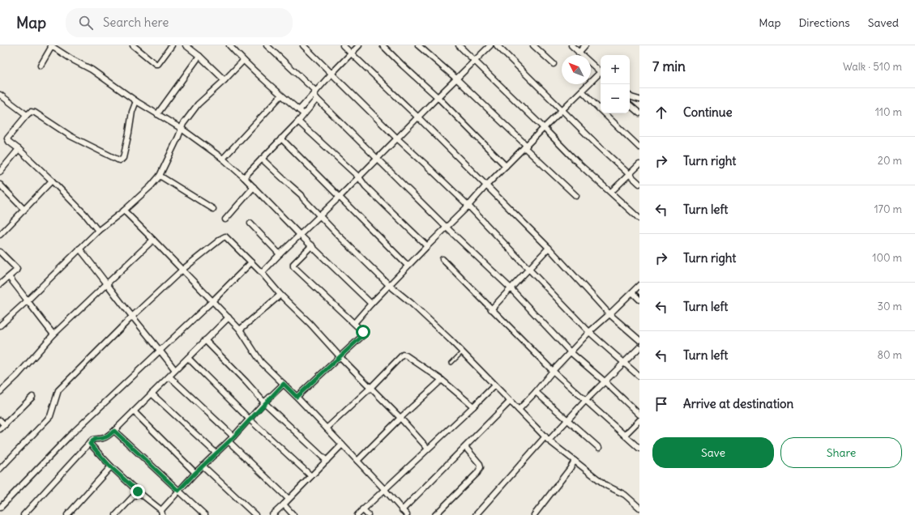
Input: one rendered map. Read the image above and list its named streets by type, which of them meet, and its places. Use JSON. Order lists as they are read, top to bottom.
{
  "north": "top left",
  "page": {
    "header": "Map",
    "search": "Search here",
    "nav": ["Map", "Directions", "Saved"],
    "heading": ["7 min", "Walk · 510 m"],
    "map_buttons": ["+", "−"],
    "list": [
      ["Continue", "110 m"],
      ["Turn right", "20 m"],
      ["Turn left", "170 m"],
      ["Turn right", "100 m"],
      ["Turn left", "30 m"],
      ["Turn left", "80 m"],
      "Arrive at destination"
    ],
    "buttons": ["Save", "Share"]
  }
}
